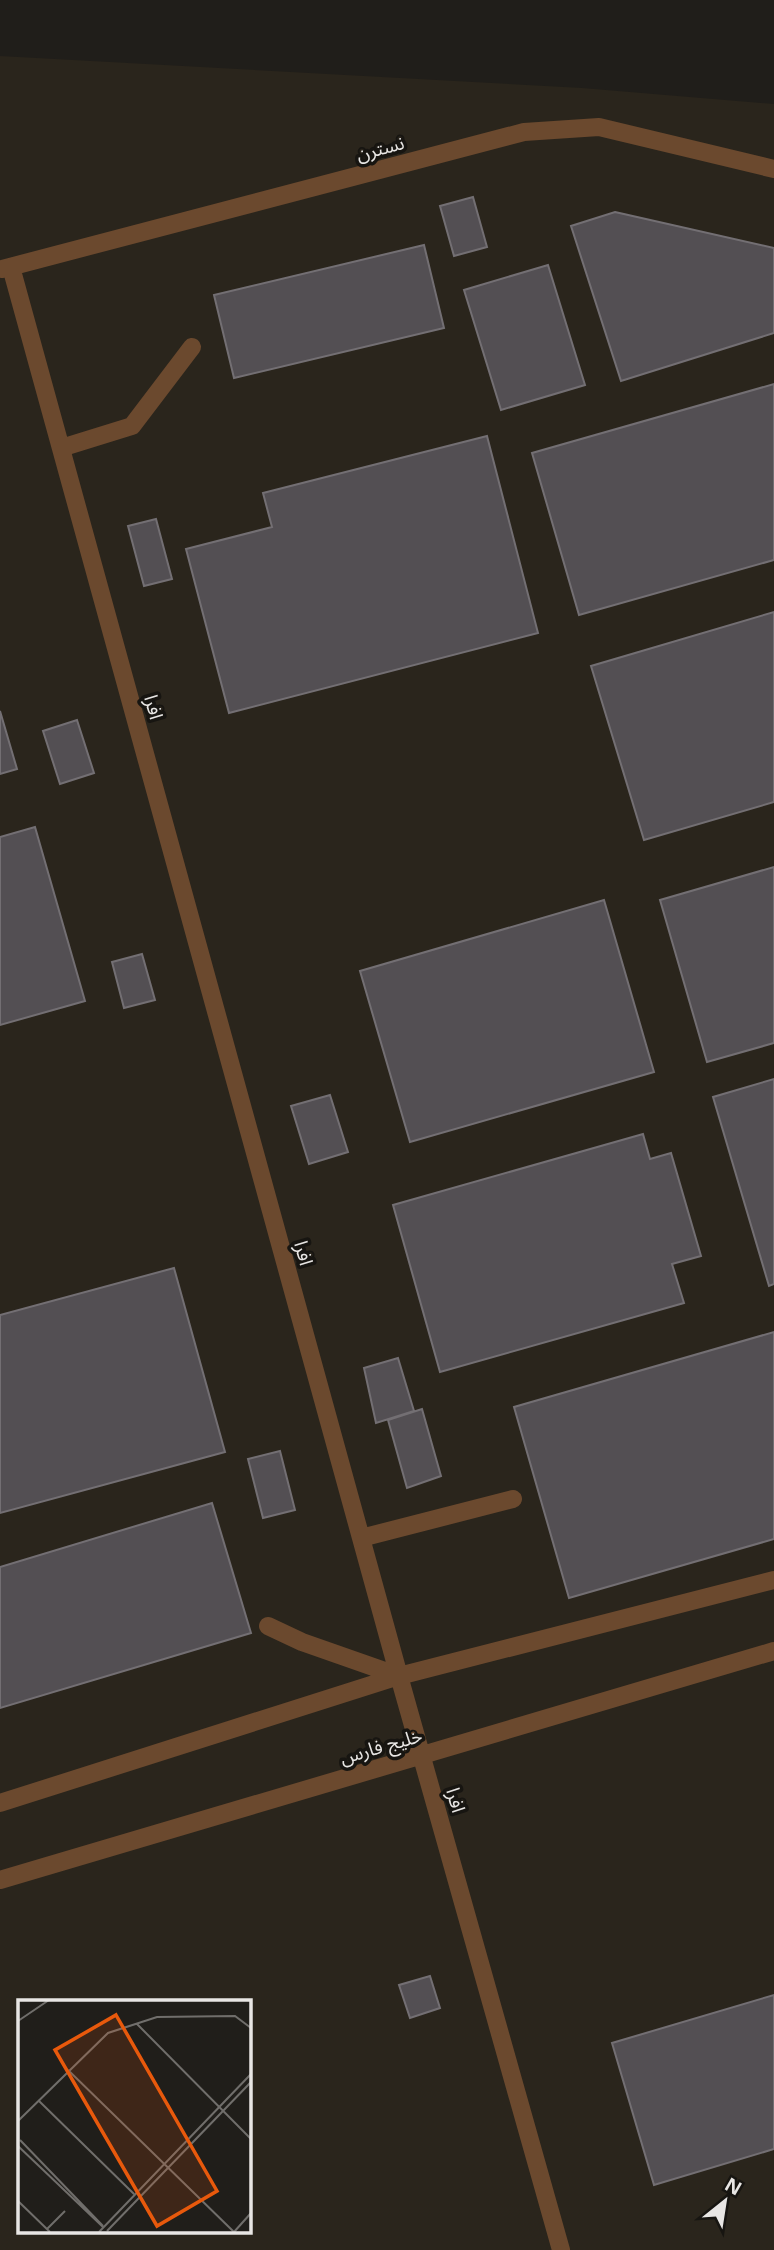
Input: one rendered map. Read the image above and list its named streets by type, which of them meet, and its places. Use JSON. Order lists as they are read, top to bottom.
{
  "streets": {
    "lane": ["نسترن", "افرا", "خلیج فارس"]
  },
  "crossings": [
    ["نسترن", "افرا"],
    ["افرا", "خلیج فارس"]
  ],
  "north": "top right"
}
